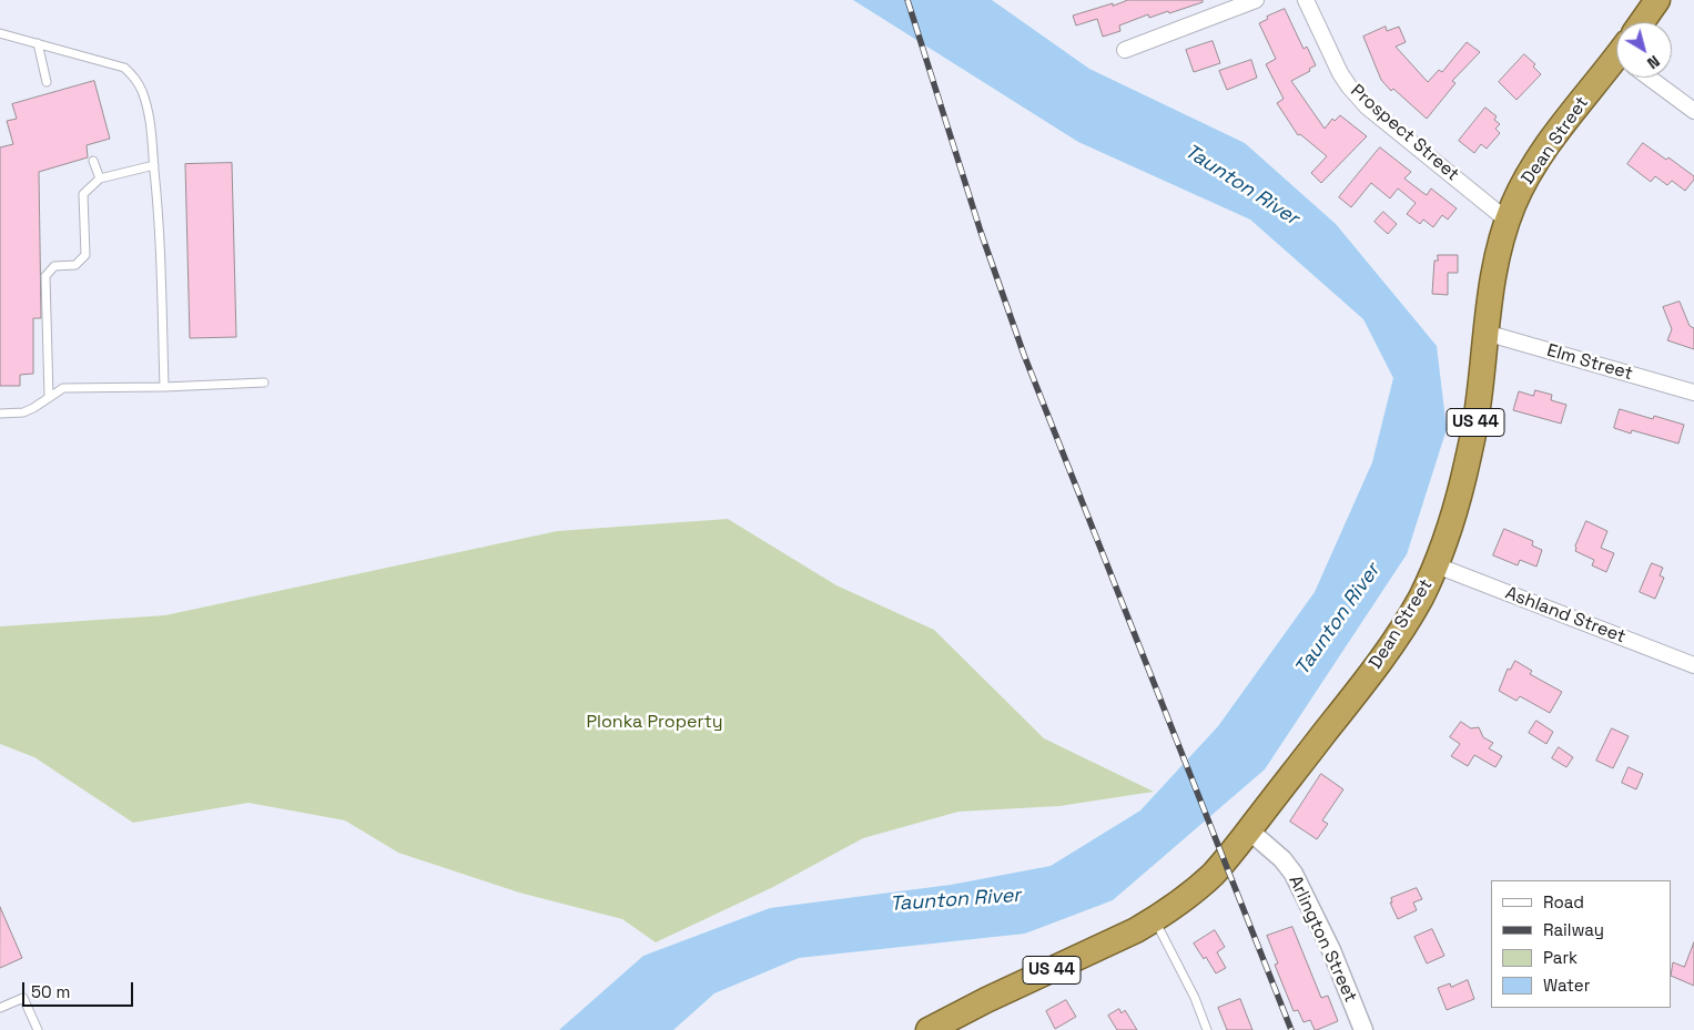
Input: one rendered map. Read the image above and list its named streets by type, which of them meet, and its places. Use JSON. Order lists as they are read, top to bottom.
{
  "streets": {
    "highway": ["Dean Street", "US 44"],
    "street": [
      "Prospect Street",
      "Elm Street",
      "Ashland Street",
      "Arlington Street"
    ]
  },
  "crossings": [
    ["Prospect Street", "Dean Street"],
    ["Dean Street", "Elm Street"],
    ["Dean Street", "Ashland Street"],
    ["Dean Street", "Arlington Street"]
  ],
  "water": ["Taunton River"],
  "parks": ["Plonka Property"],
  "legend": [
    "Road",
    "Railway",
    "Park",
    "Water"
  ],
  "scale_bar": "50 m",
  "north": "bottom right"
}
